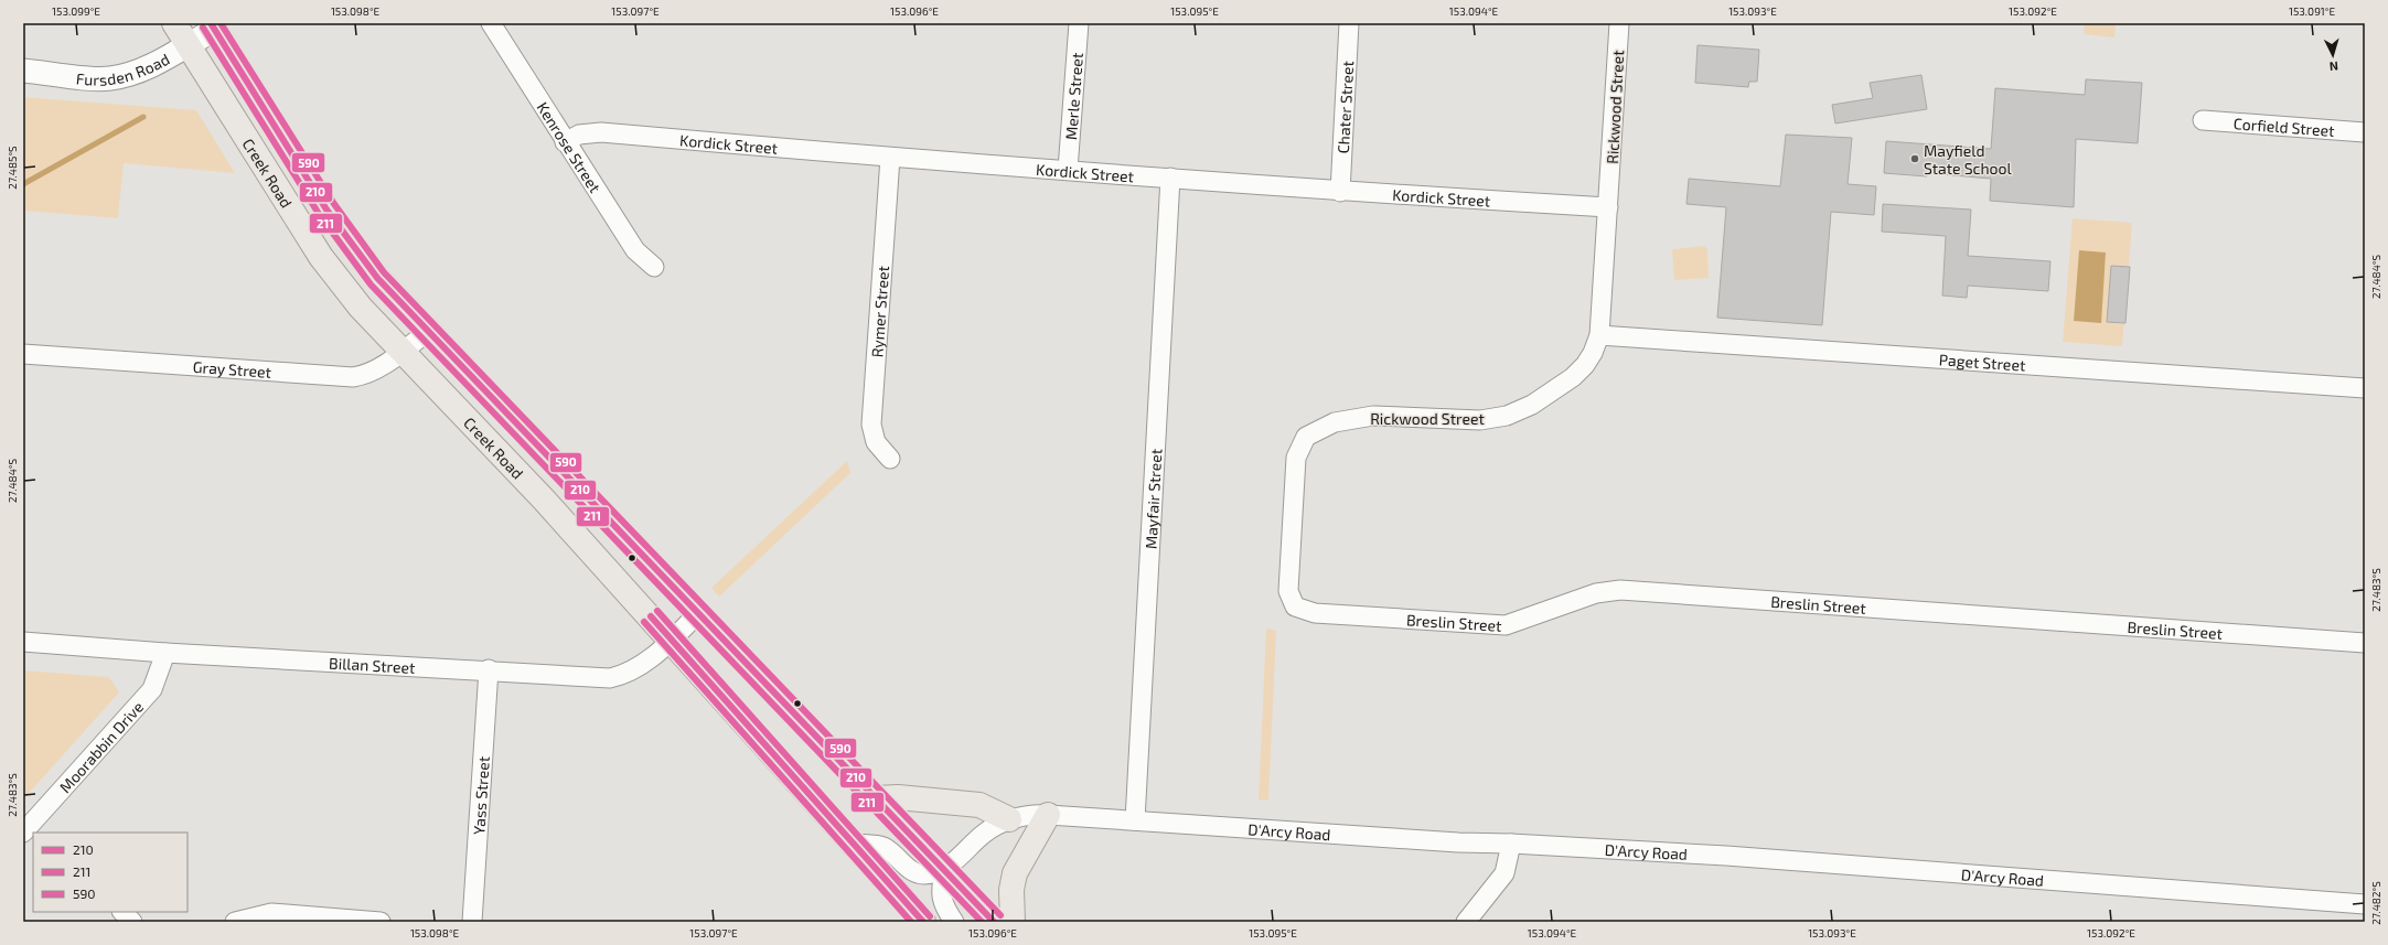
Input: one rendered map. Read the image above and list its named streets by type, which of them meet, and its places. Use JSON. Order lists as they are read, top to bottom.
{
  "streets": {
    "main road": ["Creek Road"],
    "street": [
      "Fursden Road",
      "Merle Street",
      "Chater Street",
      "Rickwood Street",
      "Corfield Street",
      "Kordick Street",
      "Kenrose Street",
      "Rymer Street",
      "Paget Street",
      "Gray Street",
      "Mayfair Street",
      "Breslin Street",
      "Billan Street",
      "Moorabbin Drive",
      "Yass Street",
      "D'Arcy Road"
    ]
  },
  "crossings": [
    ["Fursden Road", "Creek Road"],
    ["Merle Street", "Kordick Street"],
    ["Chater Street", "Kordick Street"],
    ["Rickwood Street", "Kordick Street"],
    ["Rickwood Street", "Paget Street"],
    ["Rickwood Street", "Breslin Street"],
    ["Kordick Street", "Kenrose Street"],
    ["Kordick Street", "Rymer Street"],
    ["Kordick Street", "Mayfair Street"],
    ["Creek Road", "Gray Street"],
    ["Creek Road", "Billan Street"],
    ["Creek Road", "D'Arcy Road"],
    ["Mayfair Street", "D'Arcy Road"],
    ["Billan Street", "Moorabbin Drive"],
    ["Billan Street", "Yass Street"]
  ],
  "places": ["Mayfield State School"],
  "lines": ["transit line 210", "transit line 590", "transit line 211"],
  "legend": ["210", "211", "590"],
  "north": "bottom",
  "coordinates": [
    "153.099°E",
    "153.098°E",
    "153.097°E",
    "153.096°E",
    "153.095°E",
    "153.094°E",
    "153.093°E",
    "153.092°E",
    "153.091°E",
    "27.485°S",
    "27.484°S",
    "27.483°S",
    "27.482°S"
  ]
}
